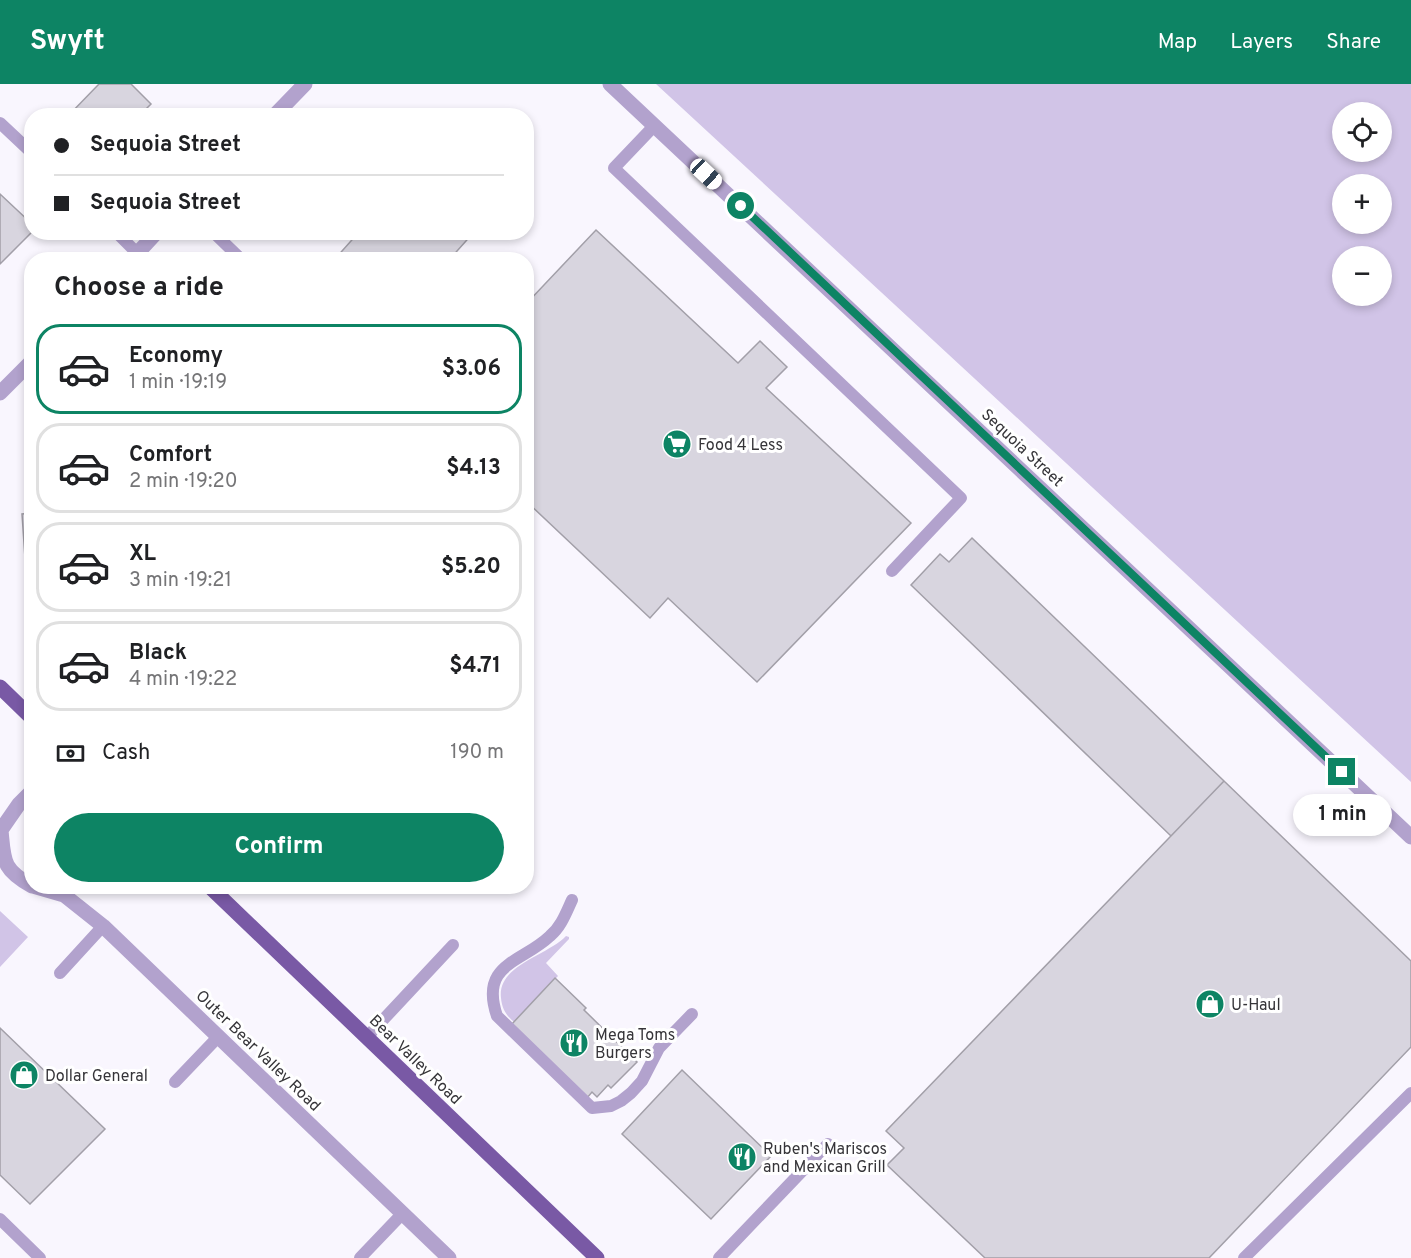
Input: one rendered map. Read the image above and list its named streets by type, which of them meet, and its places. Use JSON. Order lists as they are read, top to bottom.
{
  "streets": {
    "main road": ["Bear Valley Road"],
    "street": ["Sequoia Street", "Outer Bear Valley Road"]
  },
  "places": {
    "supermarket": ["Food 4 Less"],
    "shop": ["U-Haul", "Dollar General"],
    "restaurant": ["Mega Toms Burgers", "Ruben's Mariscos and Mexican Grill"]
  },
  "page": {
    "header": "Swyft",
    "nav": ["Map", "Layers", "Share"],
    "map_buttons": ["+", "−"],
    "banner": ["Sequoia Street", "Sequoia Street"],
    "heading": "Choose a ride",
    "list": [
      {
        "name": "Economy",
        "note": "1 min · 19:19",
        "value": "$3.06"
      },
      {
        "name": "Comfort",
        "note": "2 min · 19:20",
        "value": "$4.13"
      },
      {
        "name": "XL",
        "note": "3 min · 19:21",
        "value": "$5.20"
      },
      {
        "name": "Black",
        "note": "4 min · 19:22",
        "value": "$4.71"
      }
    ],
    "pay": ["Cash", "190 m"],
    "bubble": "1 min",
    "buttons": "Confirm"
  }
}
